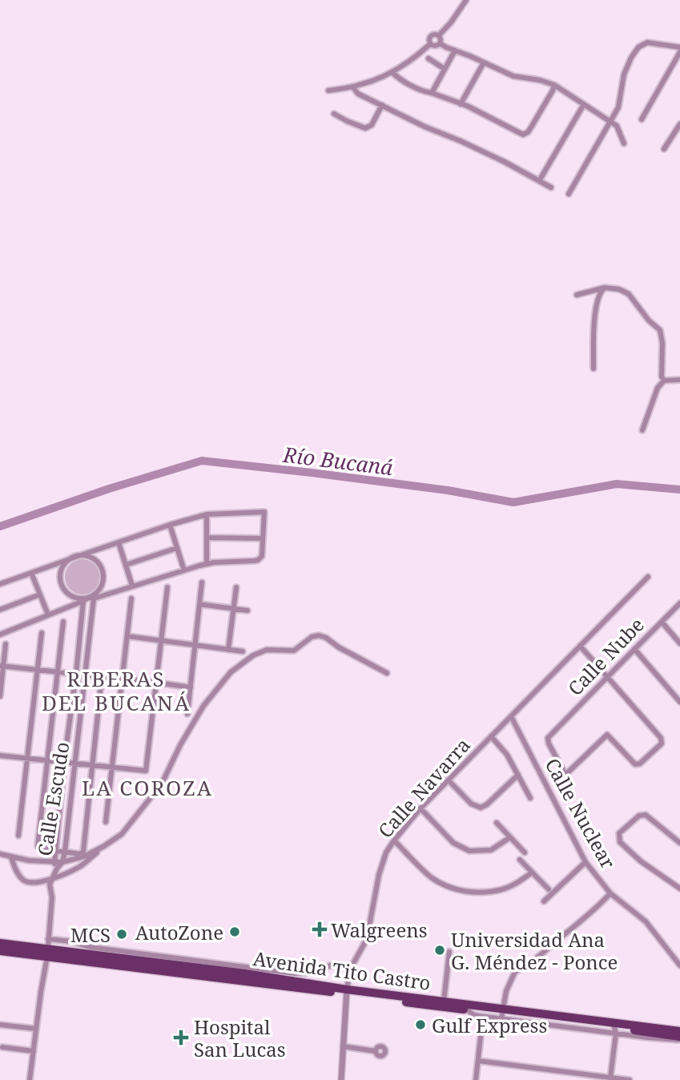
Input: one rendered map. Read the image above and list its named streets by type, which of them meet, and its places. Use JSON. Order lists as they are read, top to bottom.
{
  "streets": {
    "main road": ["Avenida Tito Castro"],
    "street": [
      "Calle Nube",
      "Calle Navarra",
      "Calle Escudo",
      "Calle Nuclear"
    ]
  },
  "crossings": [
    ["Calle Navarra", "Calle Nuclear"],
    ["Calle Navarra", "Avenida Tito Castro"]
  ],
  "districts": ["RIBERAS DEL BUCANÁ", "LA COROZA"],
  "water": ["Río Bucaná"],
  "places": {
    "health": ["Walgreens", "Hospital San Lucas"],
    "other": [
      "AutoZone",
      "MCS",
      "Universidad Ana G. Méndez - Ponce",
      "Gulf Express"
    ]
  }
}
